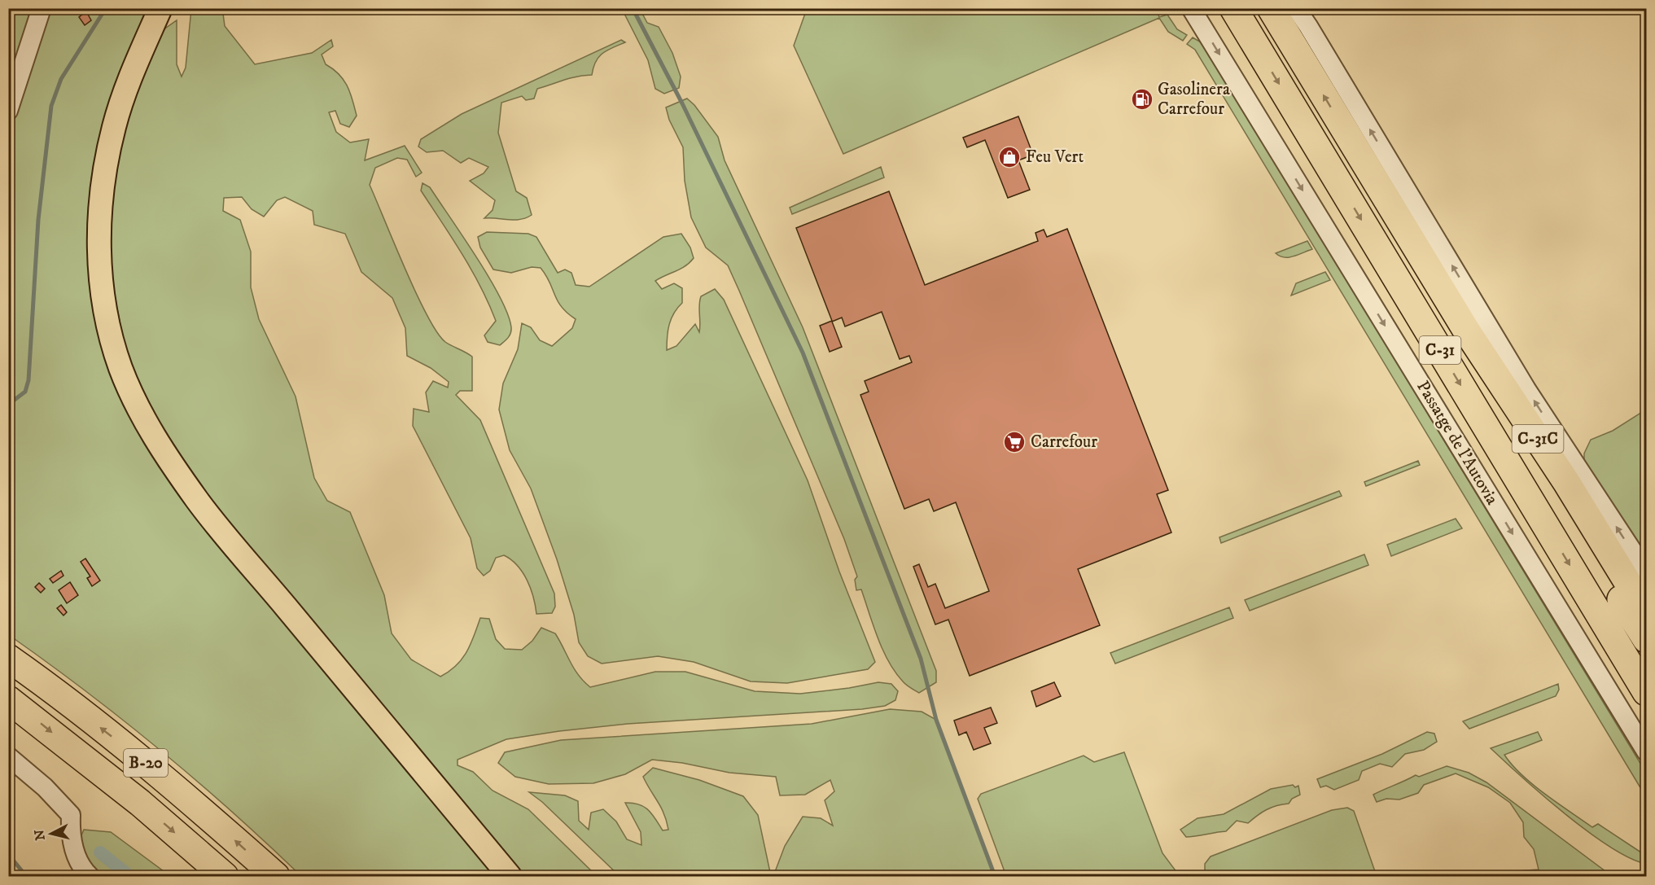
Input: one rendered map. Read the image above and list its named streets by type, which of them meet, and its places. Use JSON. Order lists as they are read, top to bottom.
{
  "streets": {
    "highway": ["C-31", "C-31C", "B-20"],
    "street": ["Passatge de l'Autovia"]
  },
  "crossings": [
    ["C-31", "C-31C"]
  ],
  "places": {
    "fuel station": ["Gasolinera Carrefour"],
    "shop": ["Feu Vert"],
    "supermarket": ["Carrefour"]
  },
  "north": "left"
}
